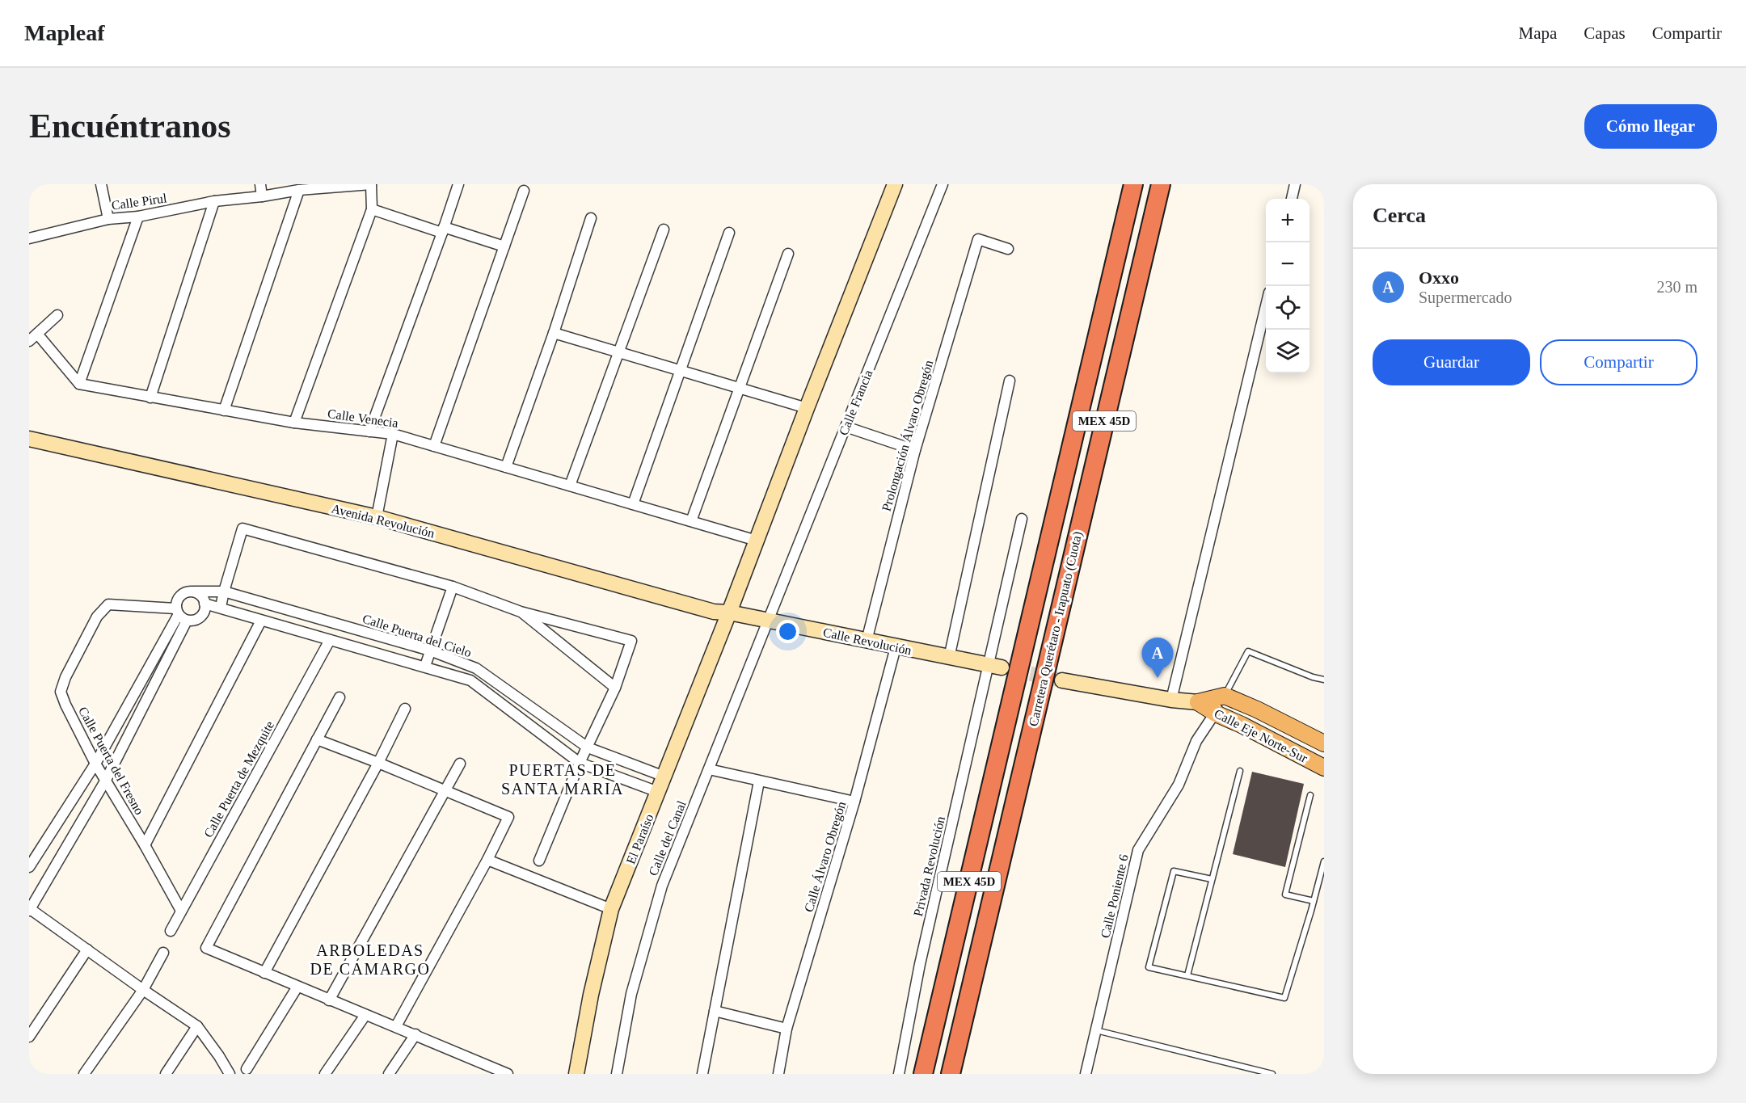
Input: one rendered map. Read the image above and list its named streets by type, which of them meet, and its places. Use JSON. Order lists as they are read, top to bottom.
{
  "streets": {
    "highway": ["MEX 45D", "Carretera Querétaro - Irapuato (Cuota)"],
    "main road": [
      "Avenida Revolución",
      "Calle Revolución",
      "Calle Eje Norte-Sur",
      "El Paraíso"
    ],
    "street": [
      "Calle Pirul",
      "Calle Francia",
      "Calle Venecia",
      "Prolongación Álvaro Obregón",
      "Calle Puerta del Cielo",
      "Calle Puerta del Fresno",
      "Calle Puerta de Mezquite",
      "Calle del Canal",
      "Calle Álvaro Obregón",
      "Privada Revolución",
      "Calle Poniente 6"
    ]
  },
  "crossings": [
    ["Calle Francia", "Calle Revolución"],
    ["Calle Francia", "Calle del Canal"],
    ["Prolongación Álvaro Obregón", "Calle Revolución"],
    ["Avenida Revolución", "Calle Revolución"],
    ["Avenida Revolución", "El Paraíso"],
    ["Calle Puerta del Cielo", "Calle Puerta del Fresno"],
    ["Calle Puerta del Cielo", "Calle Puerta de Mezquite"],
    ["Calle Puerta del Cielo", "El Paraíso"],
    ["Calle Revolución", "Calle del Canal"],
    ["Calle Revolución", "El Paraíso"],
    ["Calle Revolución", "Calle Álvaro Obregón"],
    ["Calle Revolución", "Privada Revolución"],
    ["Calle Eje Norte-Sur", "Calle Poniente 6"],
    ["Calle Puerta del Fresno", "Calle Puerta de Mezquite"]
  ],
  "districts": ["PUERTAS DE SANTA MARIA", "ARBOLEDAS DE CAMARGO"],
  "page": {
    "header": "Mapleaf",
    "nav": ["Mapa", "Capas", "Compartir"],
    "buttons": [
      "Cómo llegar",
      ["Guardar", "Compartir"]
    ],
    "title": "Encuéntranos",
    "heading": "Cerca",
    "map_buttons": ["+", "−"],
    "list": [
      {
        "mark": "A",
        "name": "Oxxo",
        "note": "Supermercado",
        "value": "230 m"
      }
    ],
    "pins": "A"
  }
}
